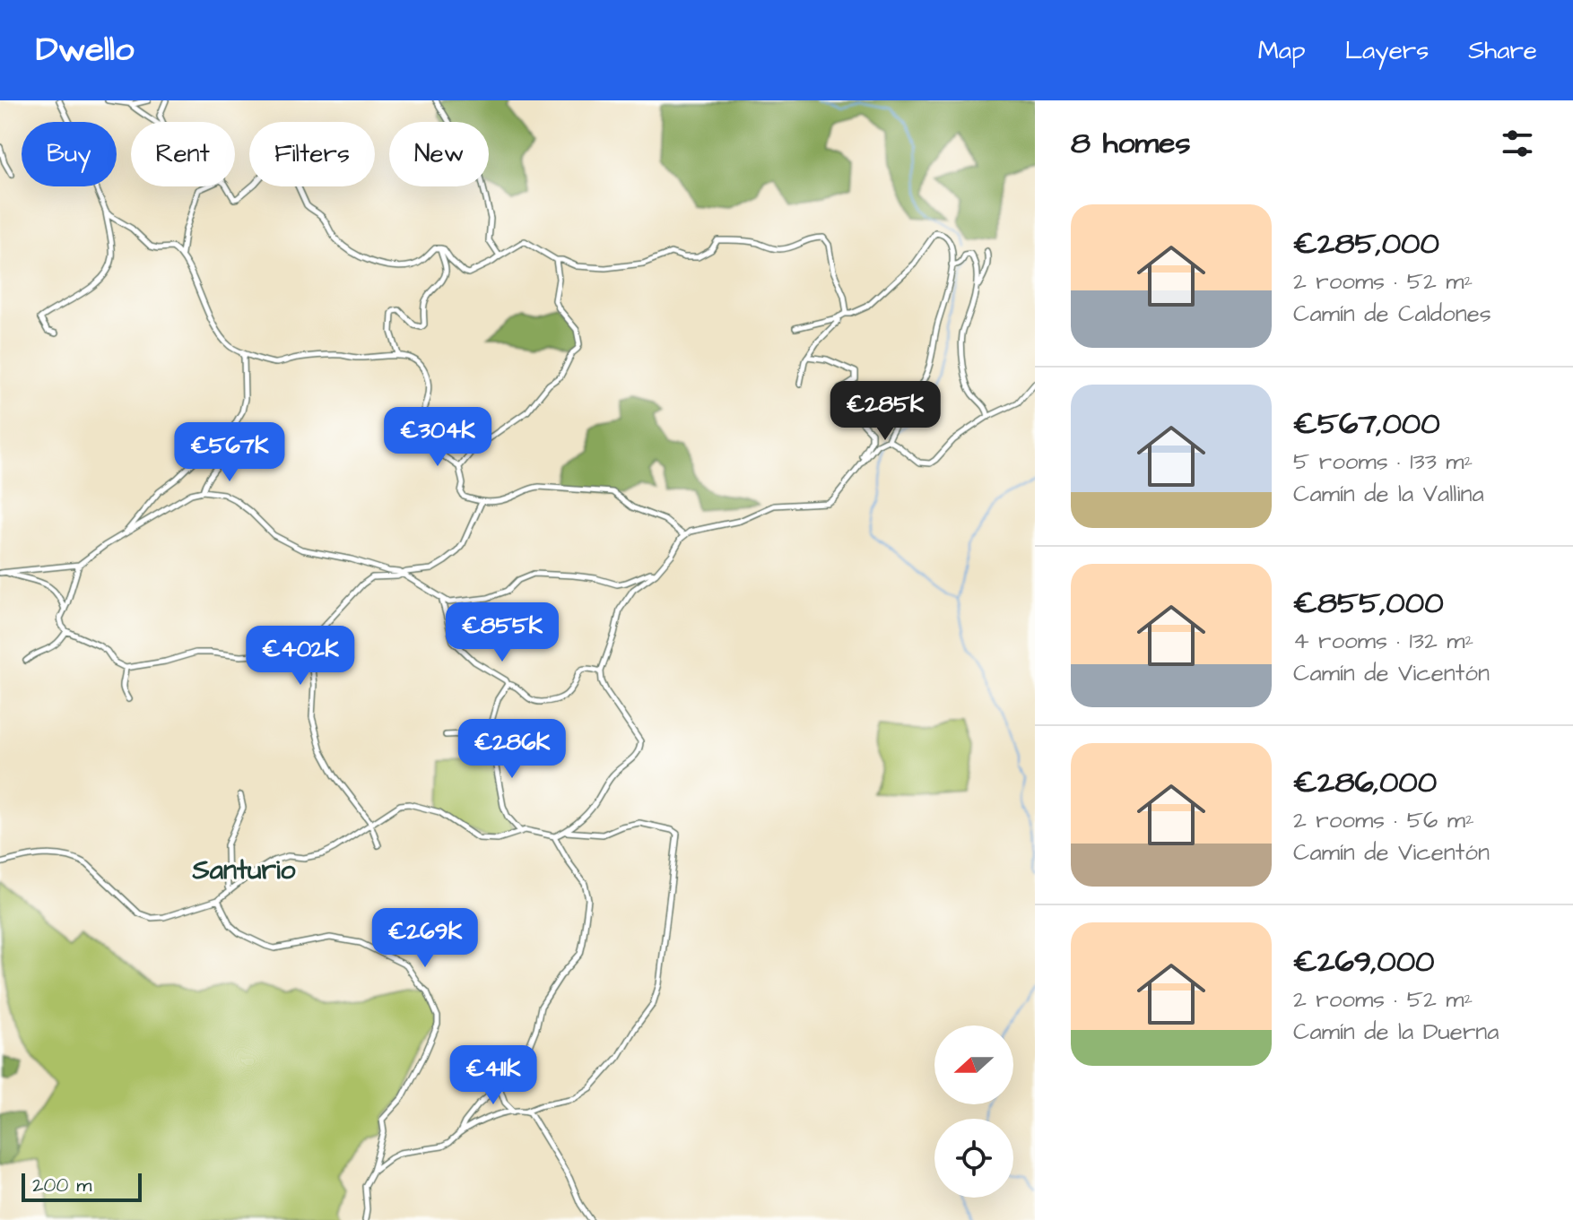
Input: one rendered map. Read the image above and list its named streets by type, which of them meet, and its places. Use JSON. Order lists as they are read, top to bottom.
{
  "districts": ["Santurio"],
  "scale_bar": "200 m",
  "north": "left",
  "page": {
    "header": "Dwello",
    "nav": ["Map", "Layers", "Share"],
    "heading": "8 homes",
    "chip": [
      "Buy",
      "Rent",
      "Filters",
      "New"
    ],
    "list": [
      {
        "name": "€285,000",
        "note": "2 rooms · 52 m² · Camín de Caldones"
      },
      {
        "name": "€567,000",
        "note": "5 rooms · 133 m² · Camín de la Vallina"
      },
      {
        "name": "€855,000",
        "note": "4 rooms · 132 m² · Camín de Vicentón"
      },
      {
        "name": "€286,000",
        "note": "2 rooms · 56 m² · Camín de Vicentón"
      },
      {
        "name": "€269,000",
        "note": "2 rooms · 52 m² · Camín de la Duerna"
      }
    ],
    "price": [
      "€285K",
      "€304K",
      "€567K",
      "€855K",
      "€402K",
      "€286K",
      "€269K",
      "€411K"
    ],
    "scale": "200 m"
  }
}
